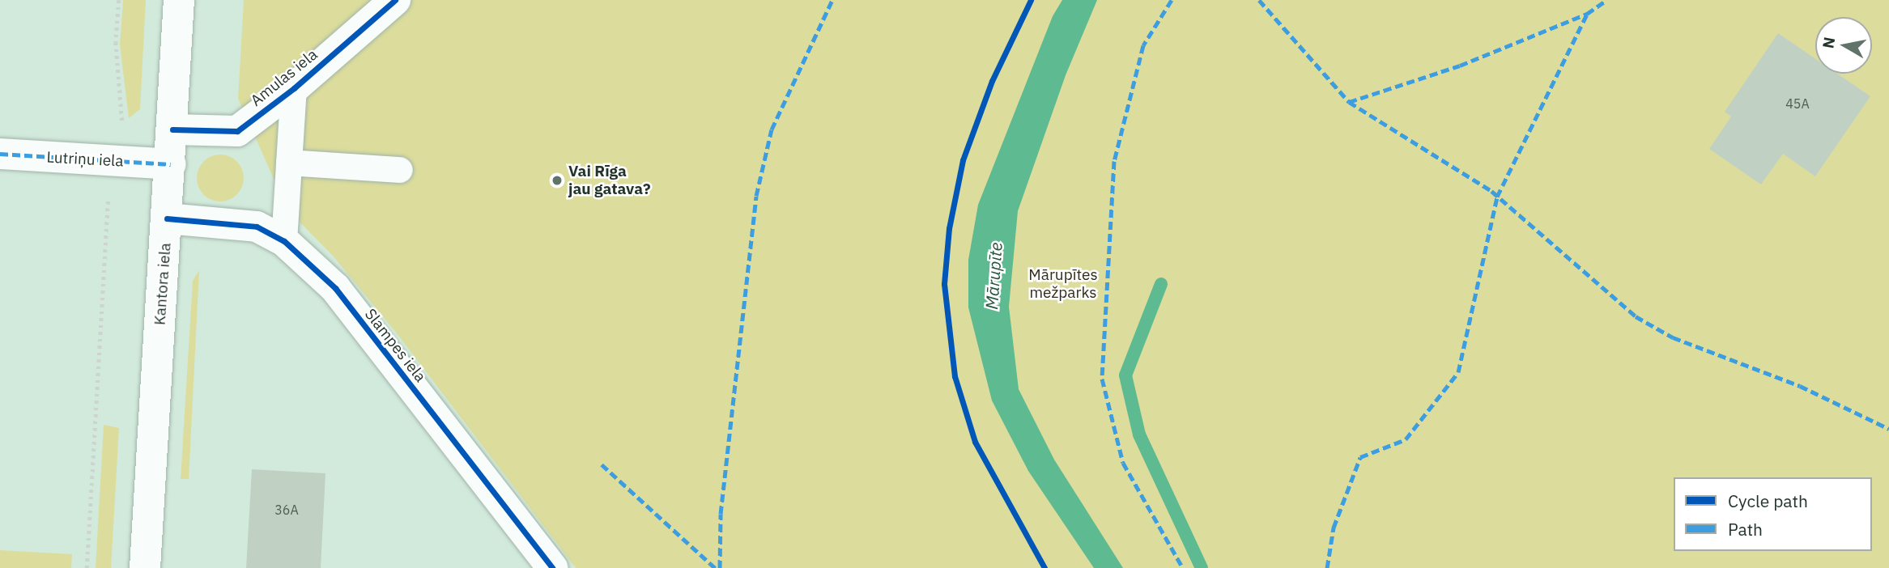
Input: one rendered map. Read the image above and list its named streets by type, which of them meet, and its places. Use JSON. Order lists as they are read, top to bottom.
{
  "streets": {
    "street": [
      "Amulas iela",
      "Lutriņu iela",
      "Kantora iela",
      "Slampes iela"
    ]
  },
  "crossings": [
    ["Amulas iela", "Kantora iela"],
    ["Lutriņu iela", "Kantora iela"],
    ["Kantora iela", "Slampes iela"]
  ],
  "water": ["Mārupīte"],
  "parks": ["Mārupītes mežparks"],
  "places": ["Vai Rīga jau gatava?"],
  "house_numbers": ["45A", "36A"],
  "legend": ["Cycle path", "Path"],
  "north": "left"
}
